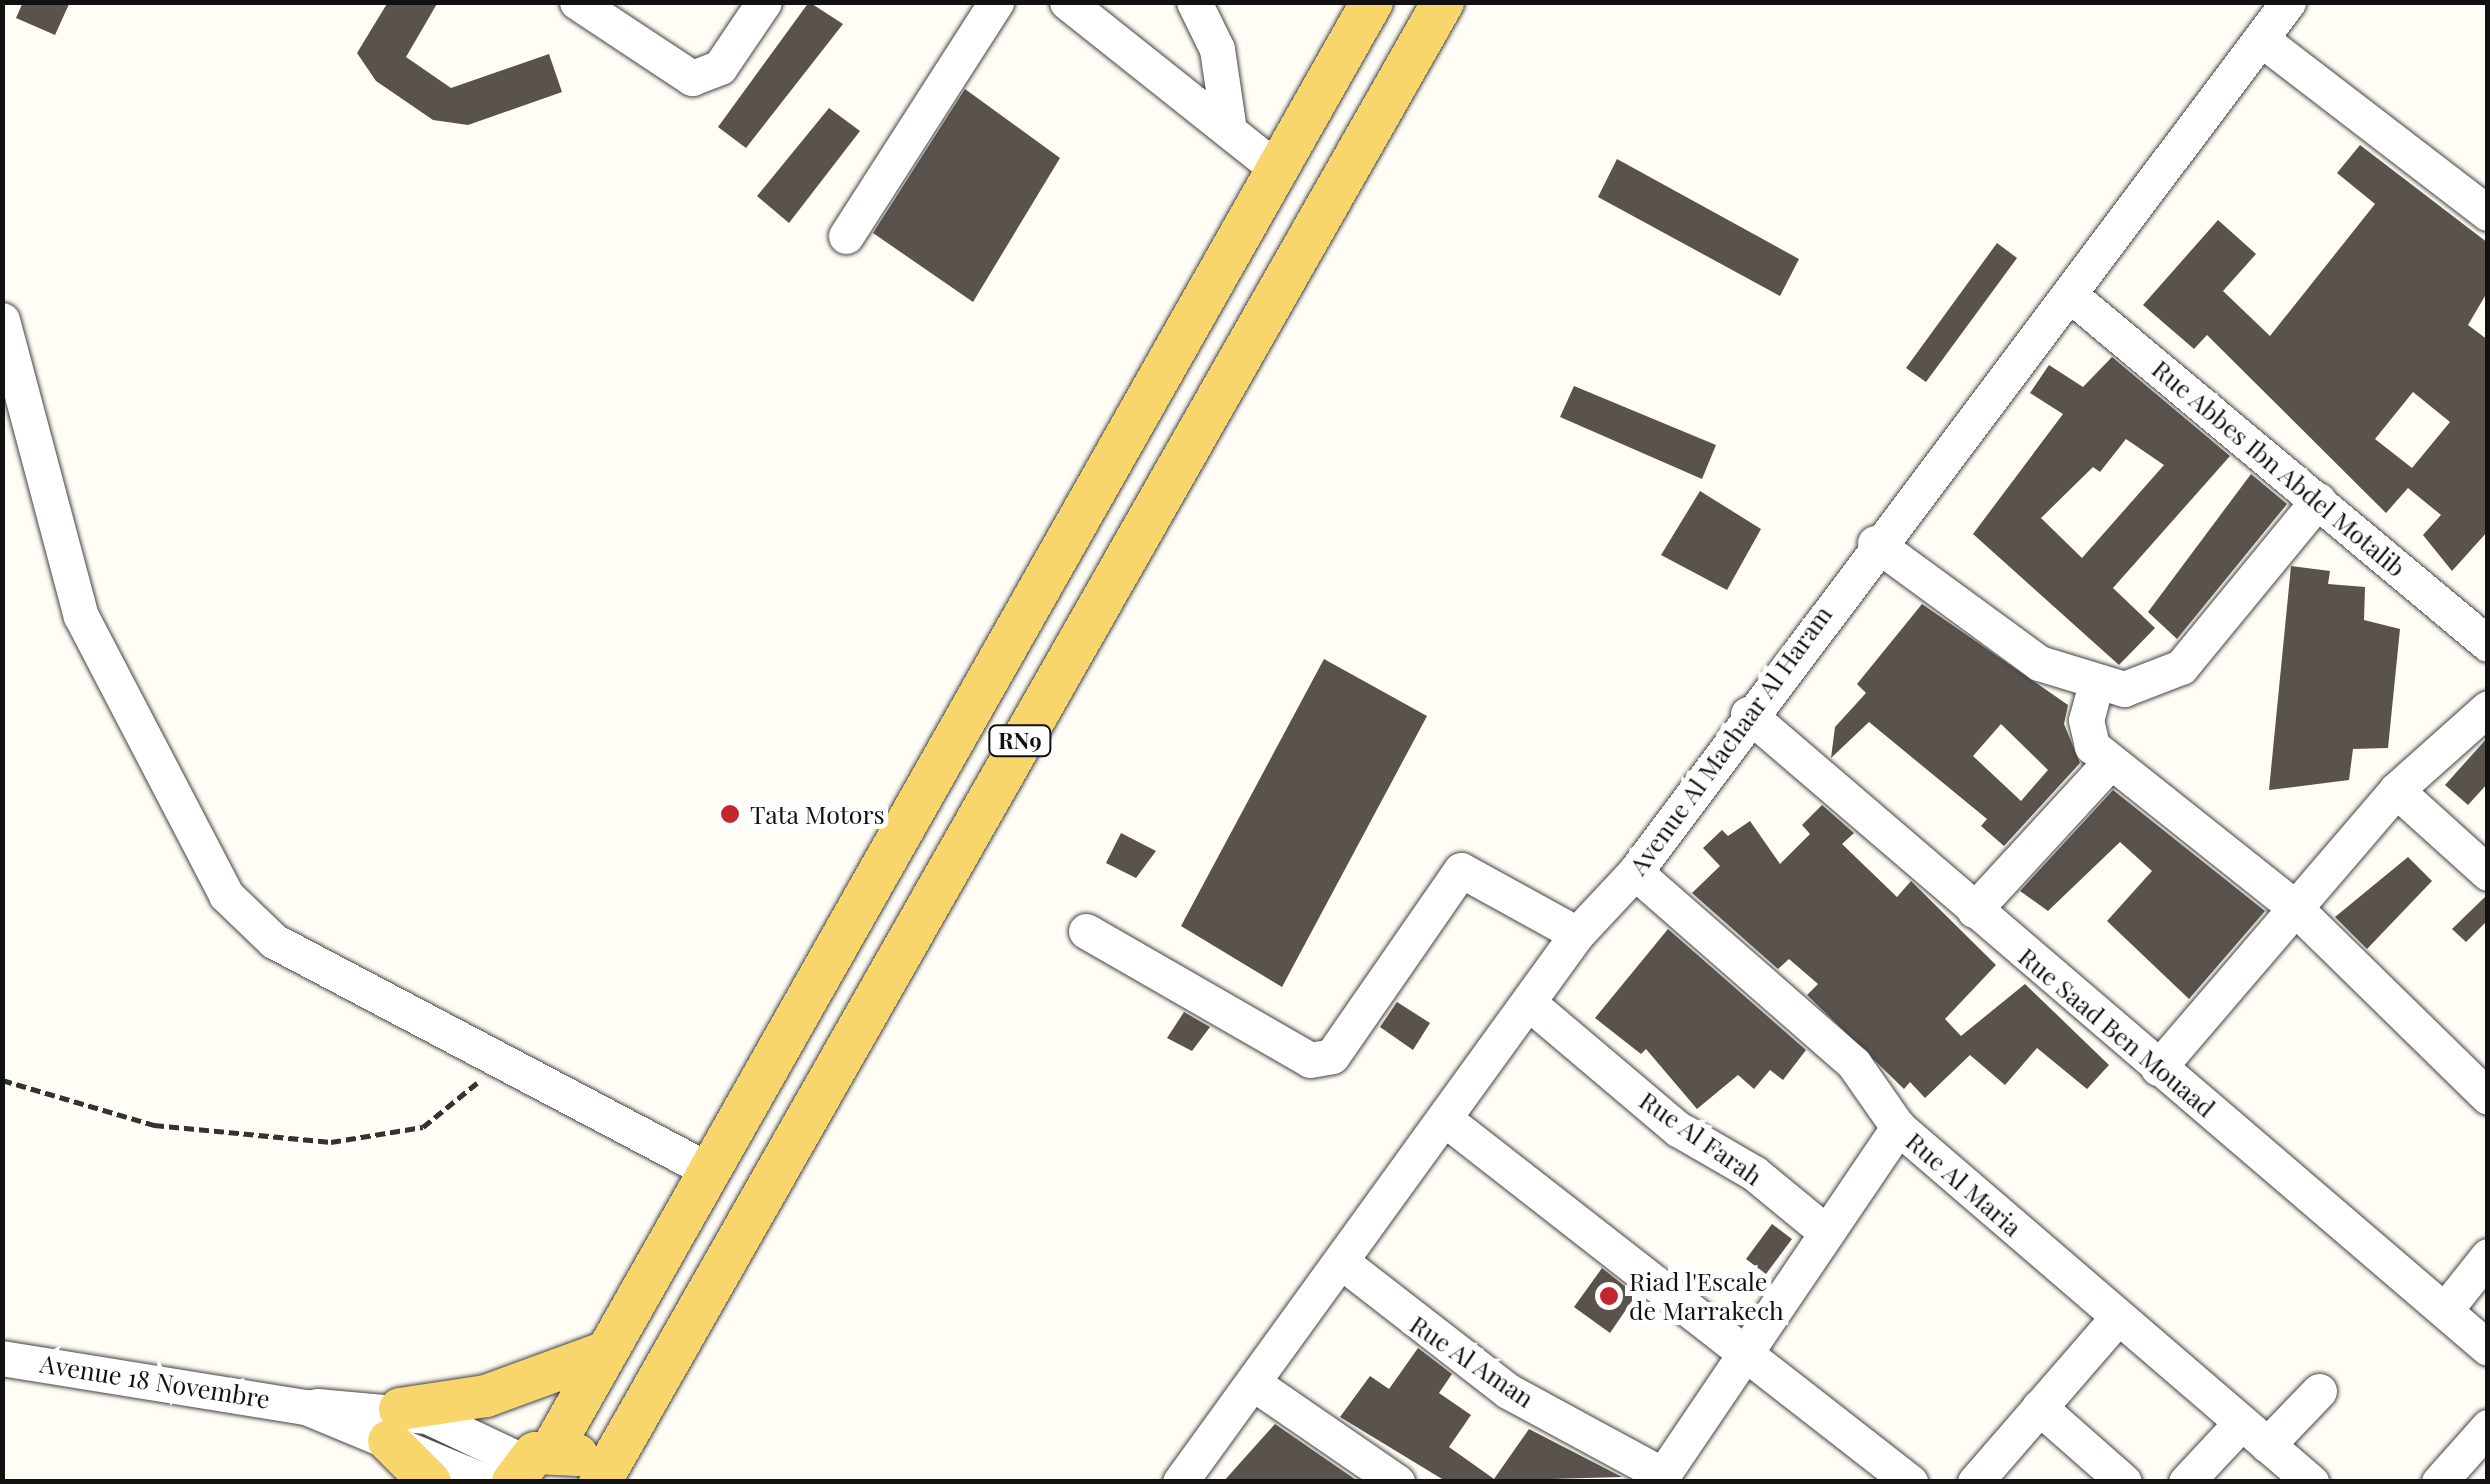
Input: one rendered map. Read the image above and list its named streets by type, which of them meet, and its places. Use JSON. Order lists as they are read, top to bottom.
{
  "streets": {
    "main road": ["RN9"],
    "street": [
      "Rue Abbes Ibn Abdel Motalib",
      "Avenue Al Machaar Al Haram",
      "Rue Saad Ben Mouaad",
      "Rue Al Farah",
      "Rue Al Maria",
      "Rue Al Aman",
      "Avenue 18 Novembre"
    ]
  },
  "crossings": [
    ["Rue Abbes Ibn Abdel Motalib", "Avenue Al Machaar Al Haram"],
    ["Avenue Al Machaar Al Haram", "Rue Saad Ben Mouaad"],
    ["Avenue Al Machaar Al Haram", "Rue Al Farah"],
    ["Avenue Al Machaar Al Haram", "Rue Al Maria"],
    ["Avenue Al Machaar Al Haram", "Rue Al Aman"],
    ["RN9", "Avenue 18 Novembre"],
    ["Rue Al Farah", "Rue Al Aman"],
    ["Rue Al Maria", "Rue Al Aman"]
  ],
  "places": ["Tata Motors", "Riad l'Escale de Marrakech"]
}
